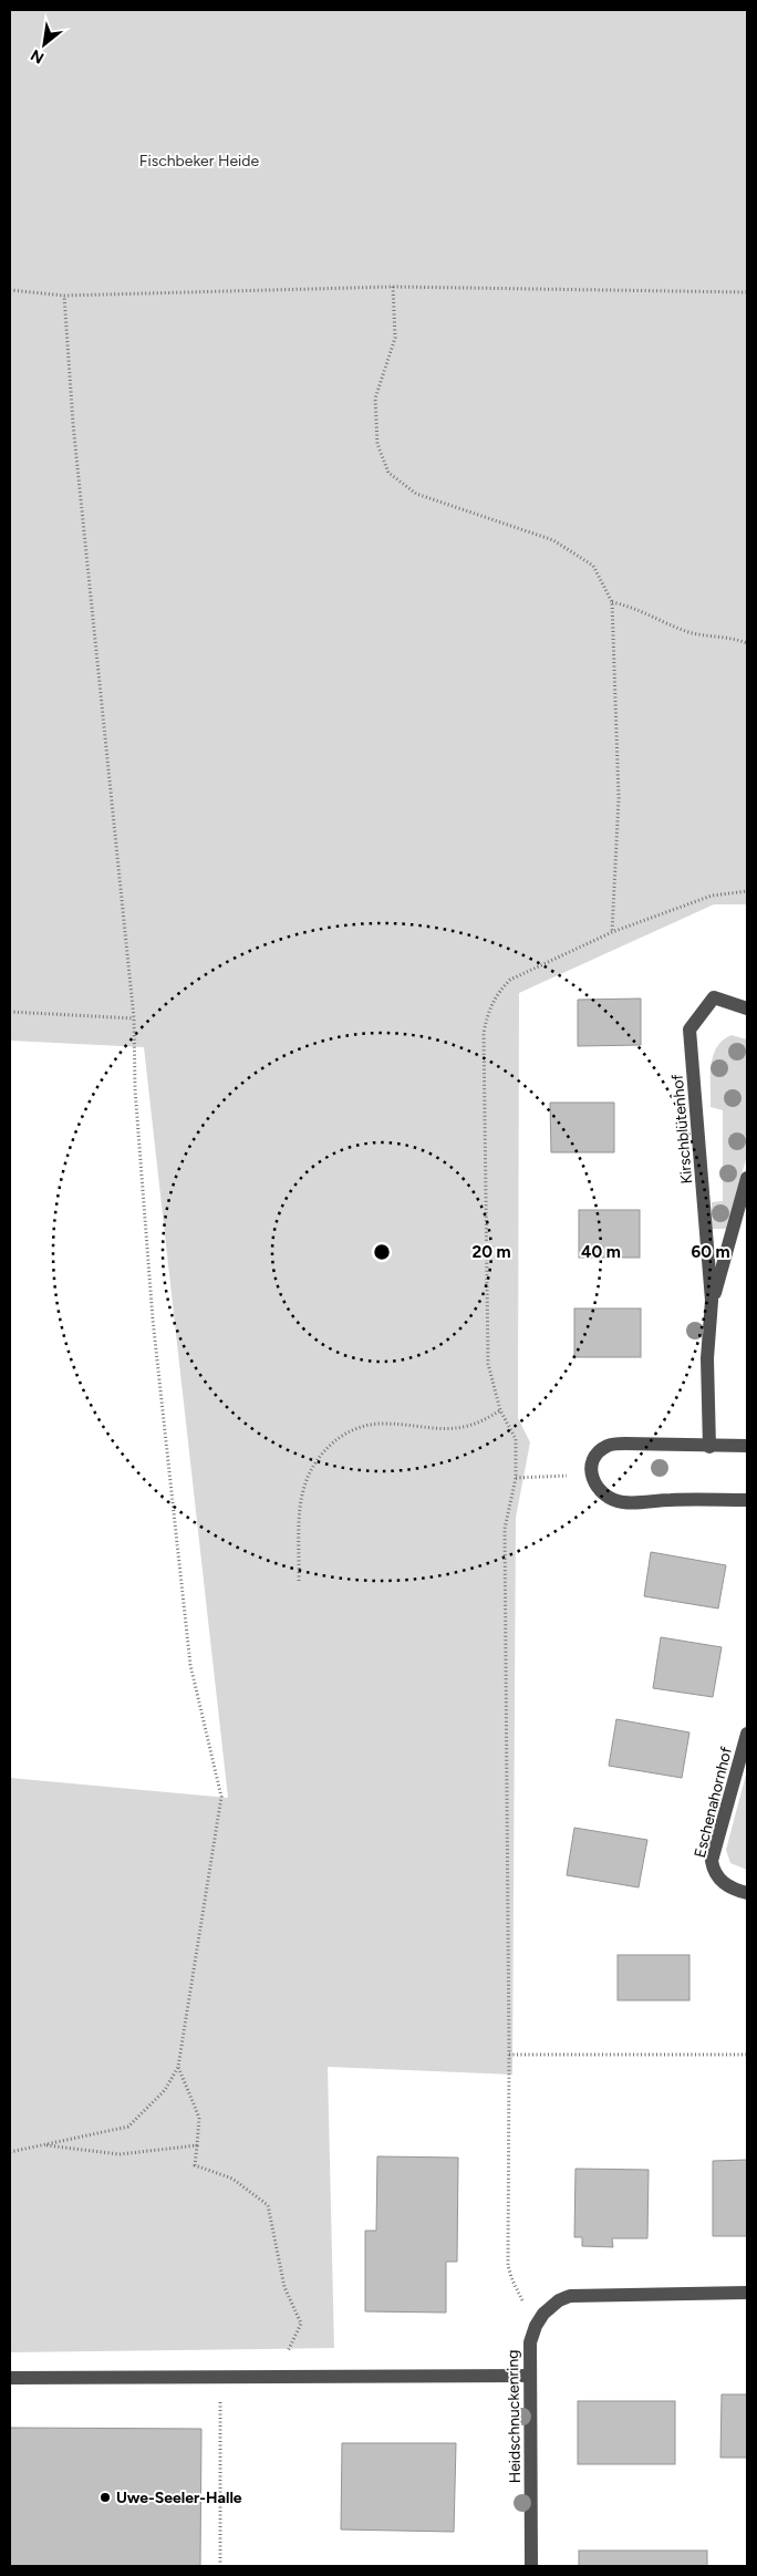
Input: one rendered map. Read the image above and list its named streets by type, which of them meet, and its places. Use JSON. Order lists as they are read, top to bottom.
{
  "streets": {
    "street": ["Kirschblütenhof", "Eschenahornhof", "Heidschnuckenring"]
  },
  "parks": ["Fischbeker Heide"],
  "places": ["Uwe-Seeler-Halle"],
  "north": "bottom left",
  "rings": ["20 m", "40 m", "60 m"]
}
